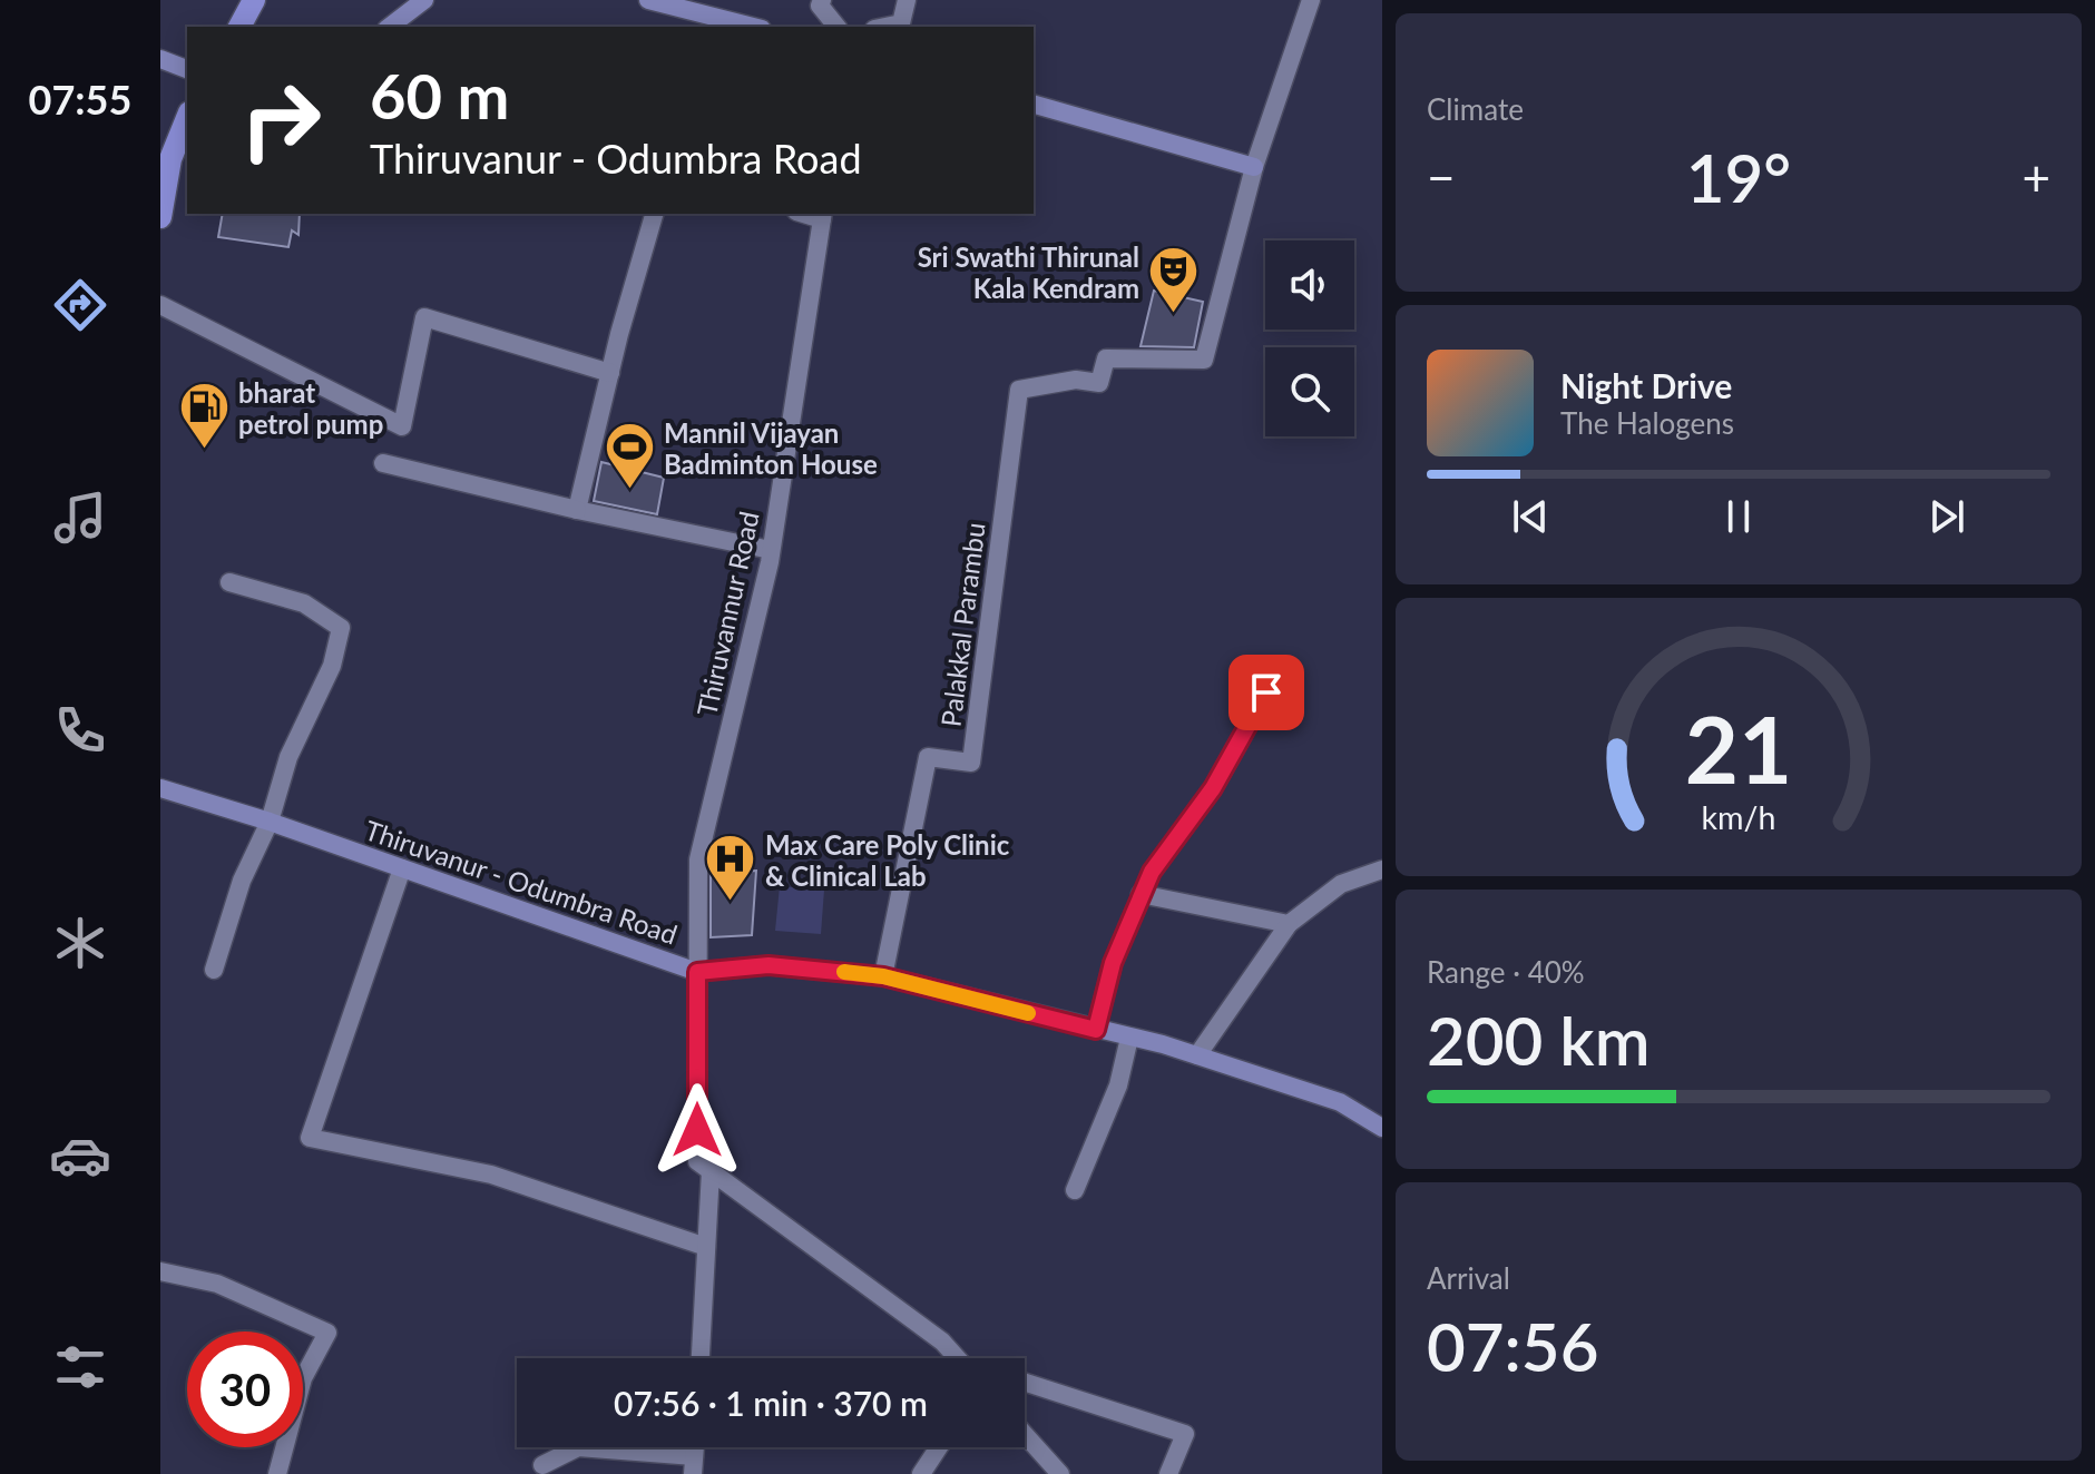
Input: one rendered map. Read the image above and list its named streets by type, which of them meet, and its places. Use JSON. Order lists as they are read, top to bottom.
{
  "streets": {
    "main road": ["Thiruvanur - Odumbra Road"],
    "street": ["Thiruvannur Road", "Palakkal Parambu"]
  },
  "crossings": [
    ["Thiruvannur Road", "Thiruvanur - Odumbra Road"],
    ["Palakkal Parambu", "Thiruvanur - Odumbra Road"]
  ],
  "places": {
    "theatre": ["Sri Swathi Thirunal Kala Kendram"],
    "fuel station": ["bharat petrol pump"],
    "sports": ["Mannil Vijayan Badminton House"],
    "hospital": ["Max Care Poly Clinic & Clinical Lab"]
  },
  "page": {
    "tabs": "07:55",
    "tile": [
      "Climate",
      ["Range · 40%", "200 km"],
      ["Arrival", "07:56"]
    ],
    "turn": ["60 m", "Thiruvanur - Odumbra Road"],
    "heat": ["−", "19°", "+"],
    "song": ["Night Drive", "The Halogens"],
    "limit": "30",
    "trip": "07:56 · 1 min · 370 m",
    "gauge": ["21", "km/h"]
  }
}
